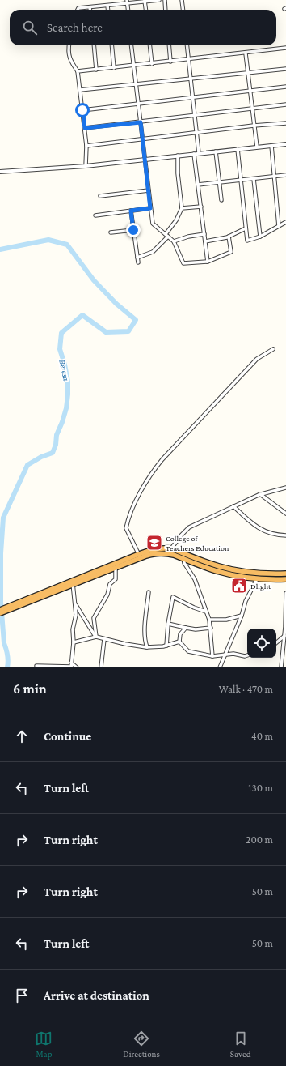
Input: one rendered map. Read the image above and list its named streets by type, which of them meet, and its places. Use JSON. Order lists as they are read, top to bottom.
{
  "water": ["Beresa"],
  "places": {
    "school or university": ["College of Teachers Education"],
    "public building": ["Dlight"]
  },
  "page": {
    "search": "Search here",
    "heading": ["6 min", "Walk · 470 m"],
    "list": [
      ["Continue", "40 m"],
      ["Turn left", "130 m"],
      ["Turn right", "200 m"],
      ["Turn right", "50 m"],
      ["Turn left", "50 m"],
      "Arrive at destination"
    ],
    "nav": ["Map", "Directions", "Saved"]
  }
}
